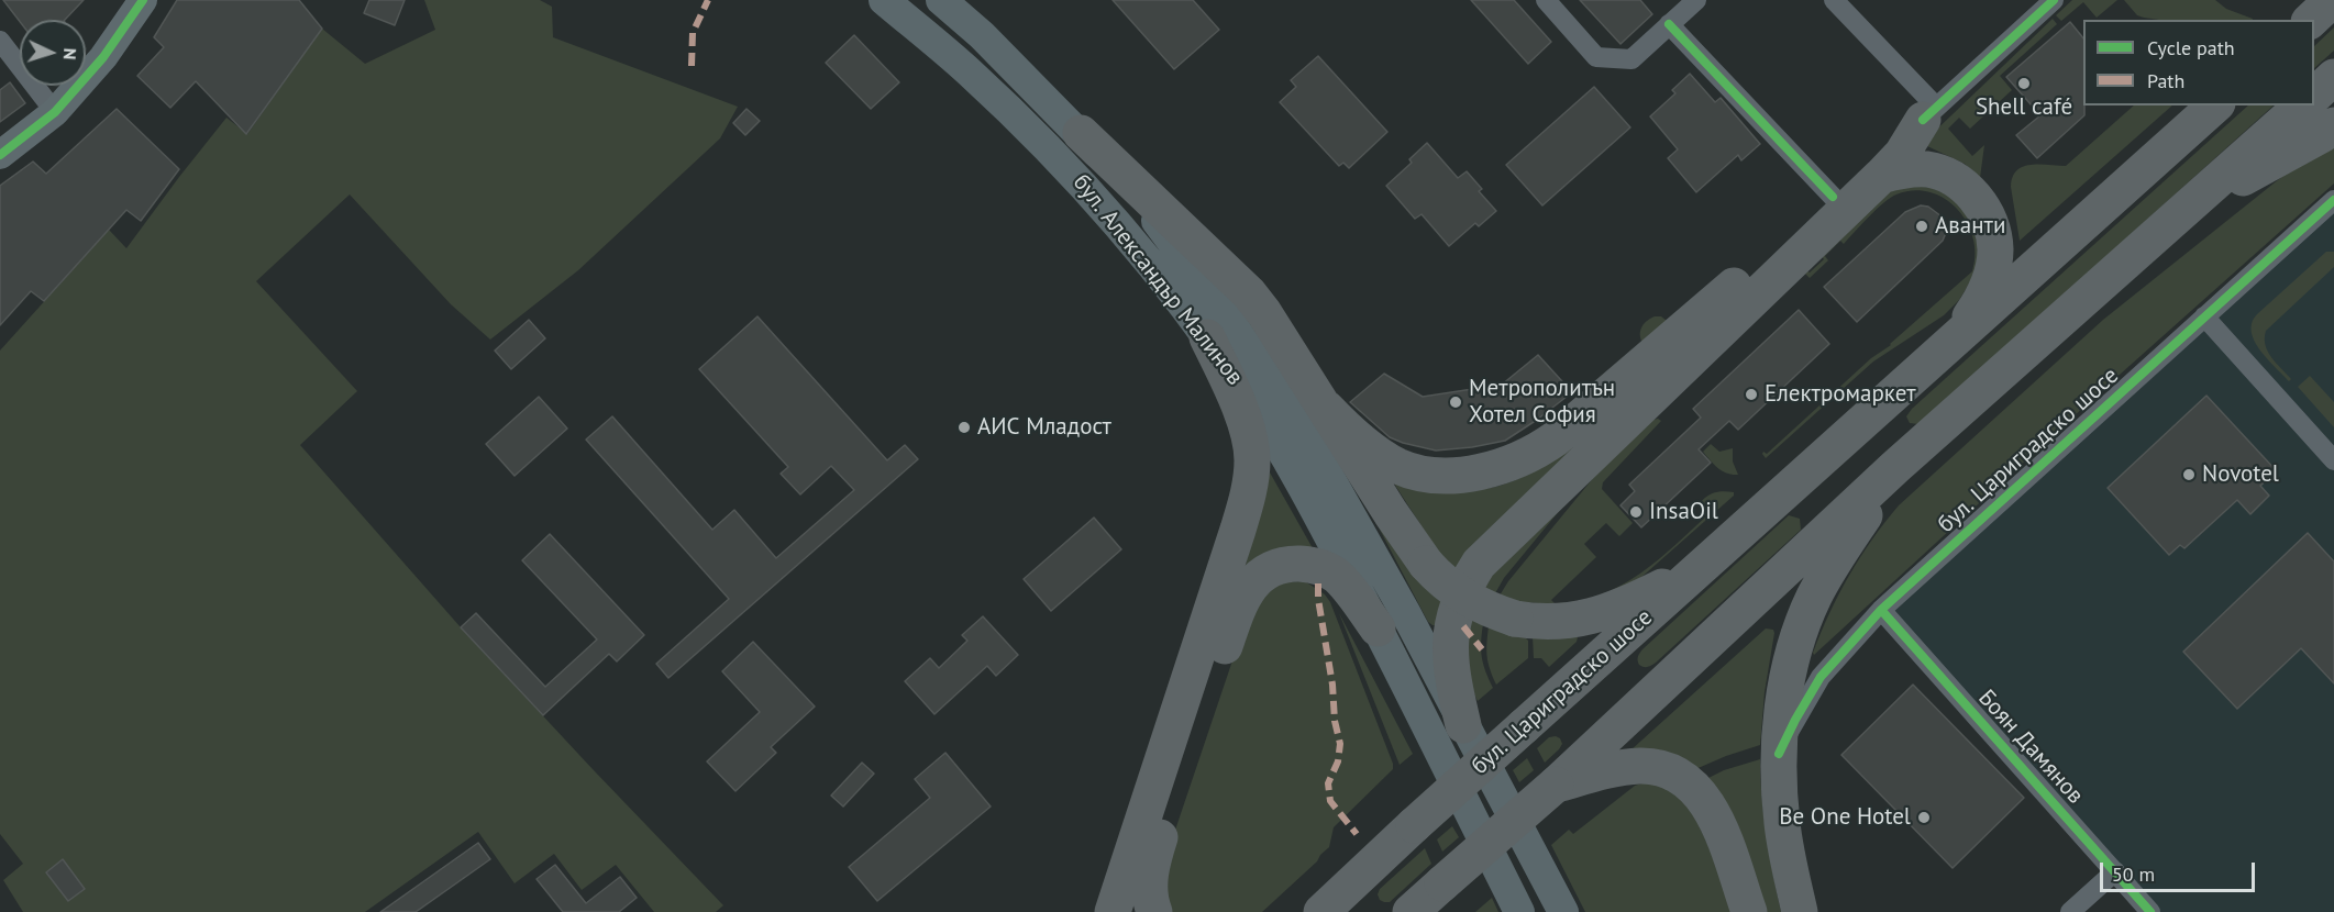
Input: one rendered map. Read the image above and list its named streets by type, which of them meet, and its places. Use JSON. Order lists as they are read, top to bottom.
{
  "streets": {
    "highway": ["бул. Цариградско шосе"],
    "main road": ["бул. Александър Малинов"],
    "street": ["Боян Дамянов"]
  },
  "crossings": [
    ["бул. Цариградско шосе", "Боян Дамянов"]
  ],
  "places": [
    "Shell café",
    "Аванти",
    "Електромаркет",
    "Метрополитън Хотел София",
    "АИС Младост",
    "Novotel",
    "InsaOil",
    "Be One Hotel"
  ],
  "legend": ["Cycle path", "Path"],
  "scale_bar": "50 m",
  "north": "right"
}
